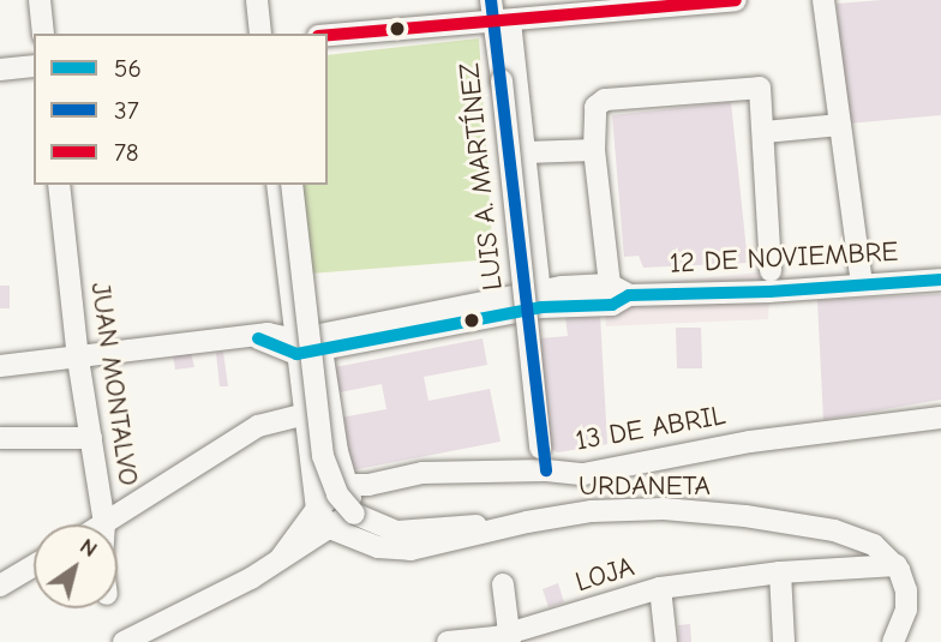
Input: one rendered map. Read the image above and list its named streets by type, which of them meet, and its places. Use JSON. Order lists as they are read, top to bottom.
{
  "streets": {
    "street": [
      "LUIS A. MARTÍNEZ",
      "12 DE NOVIEMBRE",
      "JUAN MONTALVO",
      "13 DE ABRIL",
      "URDANETA",
      "LOJA"
    ]
  },
  "crossings": [
    ["LUIS A. MARTÍNEZ", "12 DE NOVIEMBRE"],
    ["LUIS A. MARTÍNEZ", "13 DE ABRIL"],
    ["13 DE ABRIL", "URDANETA"],
    ["URDANETA", "LOJA"]
  ],
  "lines": ["transit line 37", "transit line 78", "transit line 56"],
  "legend": ["56", "37", "78"],
  "north": "top right"
}
